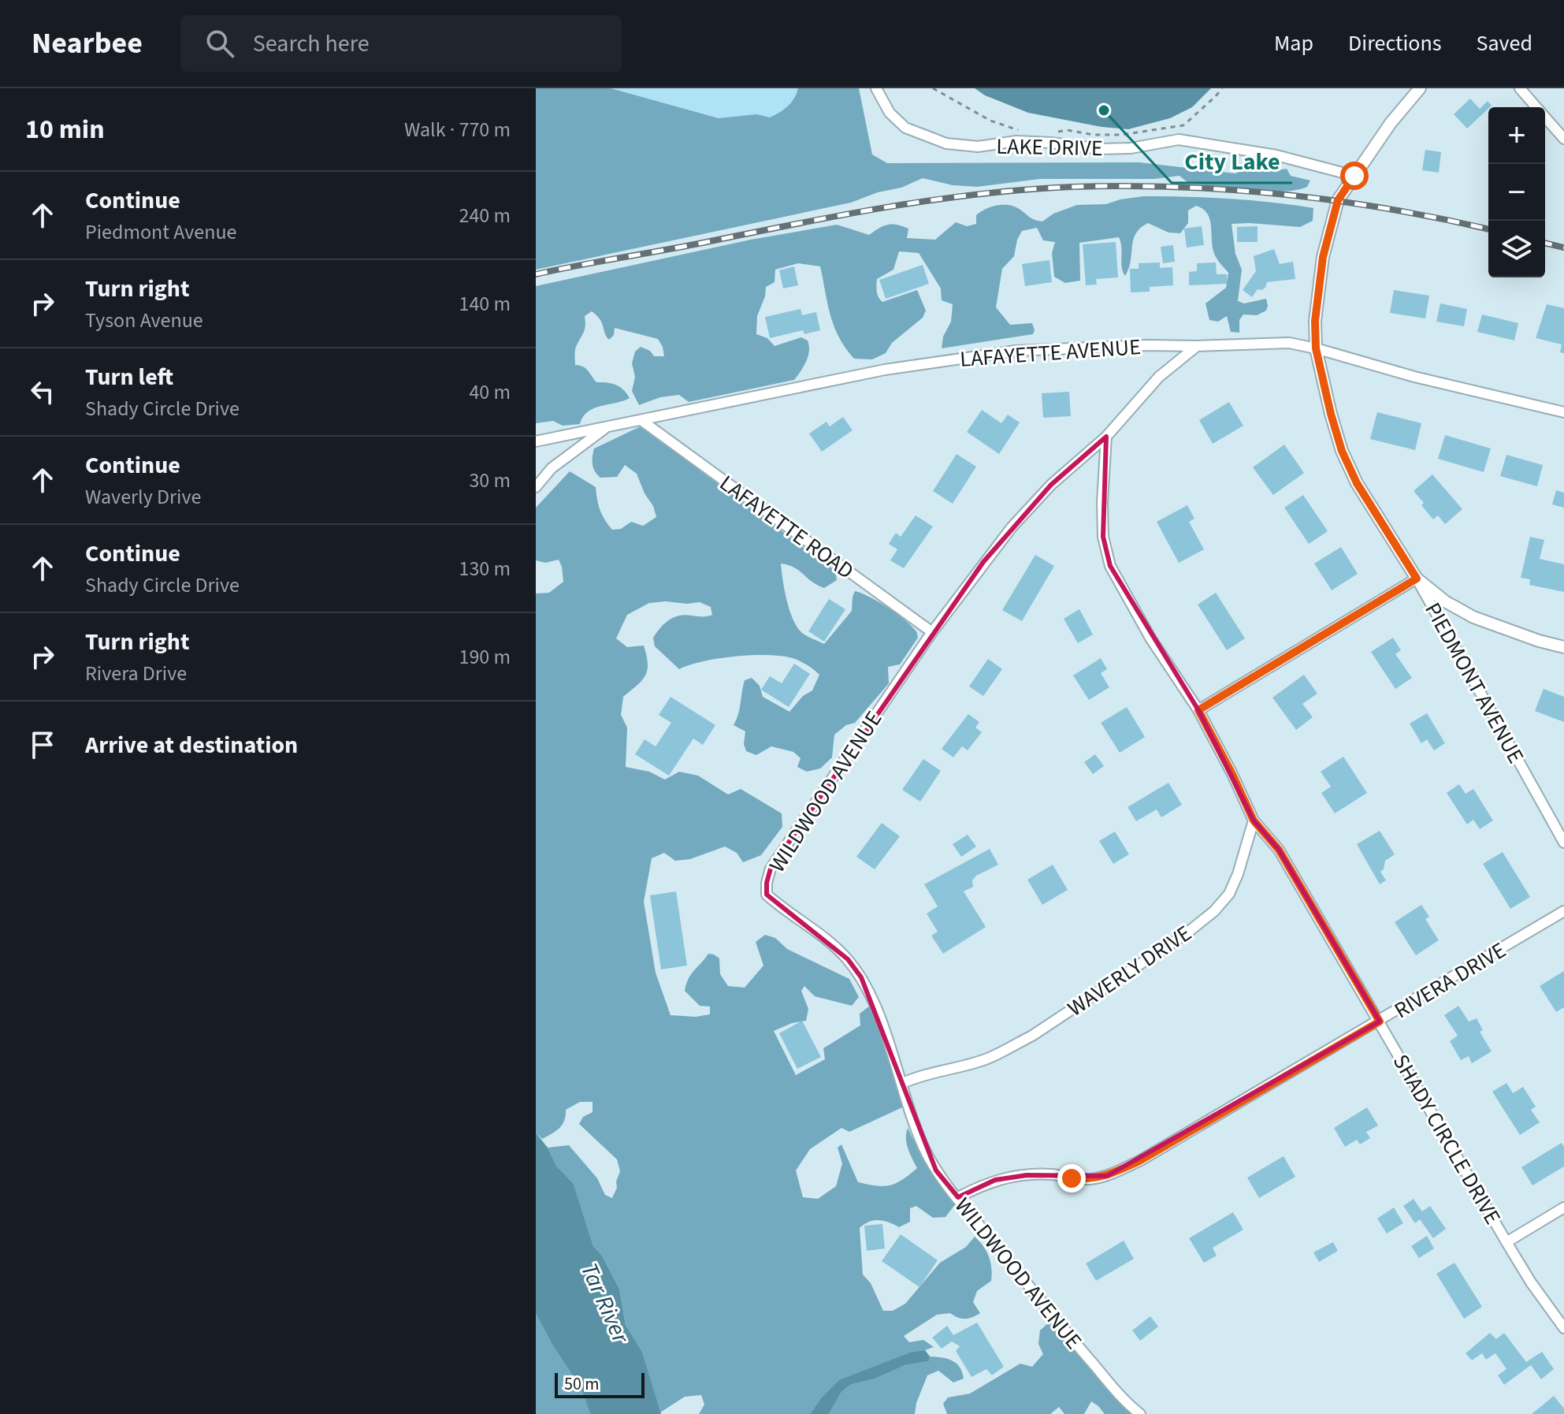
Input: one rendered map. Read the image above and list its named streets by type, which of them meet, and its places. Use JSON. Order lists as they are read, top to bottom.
{
  "streets": {
    "street": [
      "LAKE DRIVE",
      "LAFAYETTE AVENUE",
      "LAFAYETTE ROAD",
      "PIEDMONT AVENUE",
      "WILDWOOD AVENUE",
      "WAVERLY DRIVE",
      "RIVERA DRIVE",
      "SHADY CIRCLE DRIVE"
    ]
  },
  "crossings": [
    ["LAKE DRIVE", "PIEDMONT AVENUE"],
    ["LAFAYETTE AVENUE", "LAFAYETTE ROAD"],
    ["LAFAYETTE AVENUE", "PIEDMONT AVENUE"],
    ["LAFAYETTE AVENUE", "WILDWOOD AVENUE"],
    ["LAFAYETTE ROAD", "WILDWOOD AVENUE"],
    ["WILDWOOD AVENUE", "WAVERLY DRIVE"],
    ["WILDWOOD AVENUE", "RIVERA DRIVE"],
    ["WAVERLY DRIVE", "SHADY CIRCLE DRIVE"],
    ["RIVERA DRIVE", "SHADY CIRCLE DRIVE"]
  ],
  "water": ["Tar River"],
  "places": ["City Lake"],
  "scale_bar": "50 m",
  "page": {
    "header": "Nearbee",
    "search": "Search here",
    "nav": ["Map", "Directions", "Saved"],
    "heading": ["10 min", "Walk · 770 m"],
    "map_buttons": ["+", "−"],
    "list": [
      ["Continue", "Piedmont Avenue", "240 m"],
      ["Turn right", "Tyson Avenue", "140 m"],
      ["Turn left", "Shady Circle Drive", "40 m"],
      ["Continue", "Waverly Drive", "30 m"],
      ["Continue", "Shady Circle Drive", "130 m"],
      ["Turn right", "Rivera Drive", "190 m"],
      "Arrive at destination"
    ],
    "scale": "50 m"
  }
}
